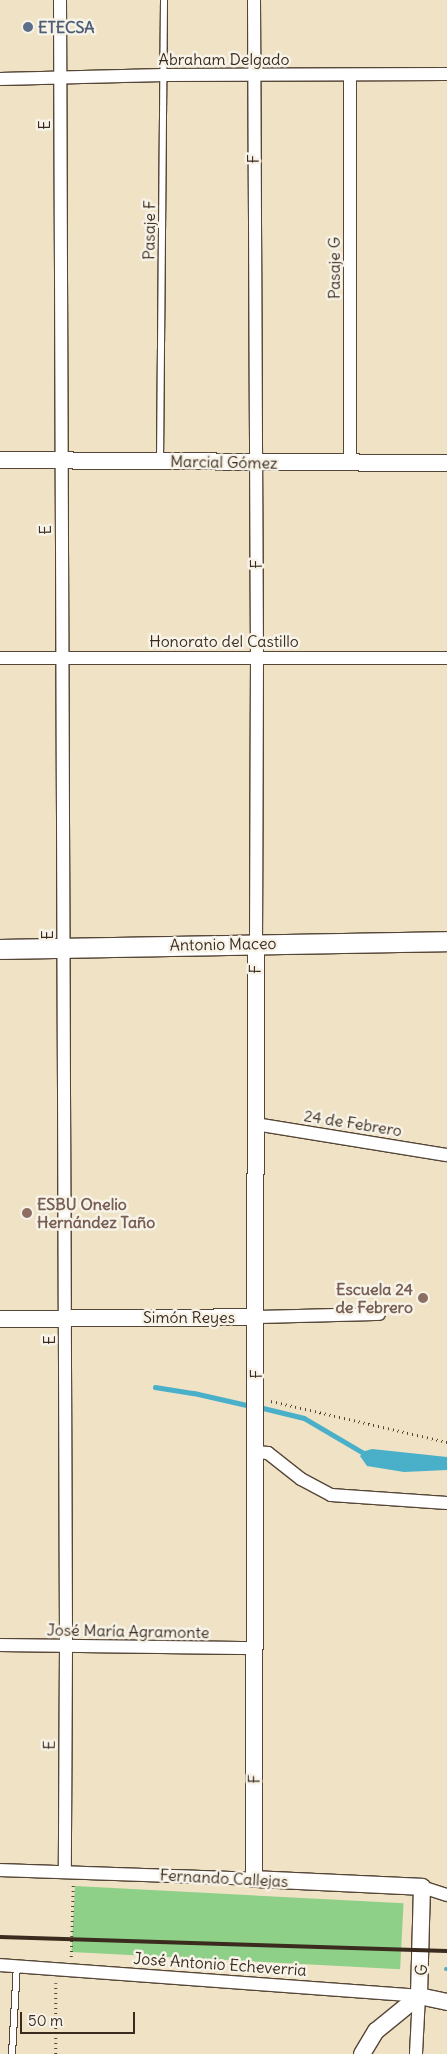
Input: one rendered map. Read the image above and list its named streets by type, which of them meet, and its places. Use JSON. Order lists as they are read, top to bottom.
{
  "streets": {
    "main road": ["Antonio Maceo"],
    "street": [
      "Abraham Delgado",
      "E",
      "F",
      "Pasaje G",
      "Marcial Gómez",
      "Honorato del Castillo",
      "24 de Febrero",
      "Simón Reyes",
      "José María Agramonte",
      "Fernando Callejas",
      "José Antonio Echeverria",
      "G"
    ],
    "lane": ["Pasaje F"]
  },
  "crossings": [
    ["Abraham Delgado", "E"],
    ["Abraham Delgado", "F"],
    ["Abraham Delgado", "Pasaje F"],
    ["Abraham Delgado", "Pasaje G"],
    ["E", "Marcial Gómez"],
    ["E", "Honorato del Castillo"],
    ["E", "Antonio Maceo"],
    ["E", "Simón Reyes"],
    ["E", "José María Agramonte"],
    ["E", "Fernando Callejas"],
    ["F", "Marcial Gómez"],
    ["F", "Honorato del Castillo"],
    ["F", "Antonio Maceo"],
    ["F", "24 de Febrero"],
    ["F", "Simón Reyes"],
    ["F", "José María Agramonte"],
    ["F", "Fernando Callejas"],
    ["Pasaje F", "Marcial Gómez"],
    ["Pasaje G", "Marcial Gómez"],
    ["Fernando Callejas", "G"],
    ["José Antonio Echeverria", "G"]
  ],
  "places": ["ETECSA", "ESBU Onelio Hernández Taño", "Escuela 24 de Febrero"],
  "scale_bar": "50 m"
}
